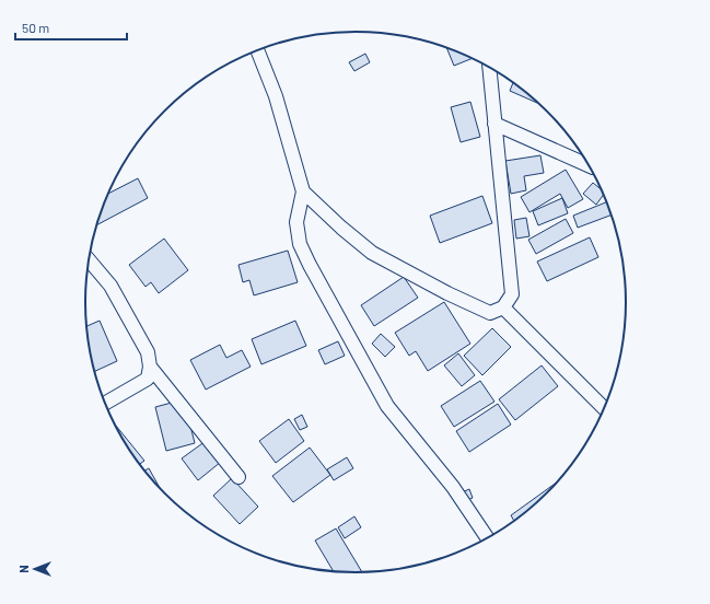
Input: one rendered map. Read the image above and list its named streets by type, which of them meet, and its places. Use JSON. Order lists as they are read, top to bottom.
{
  "scale_bar": "50 m",
  "north": "left"
}
